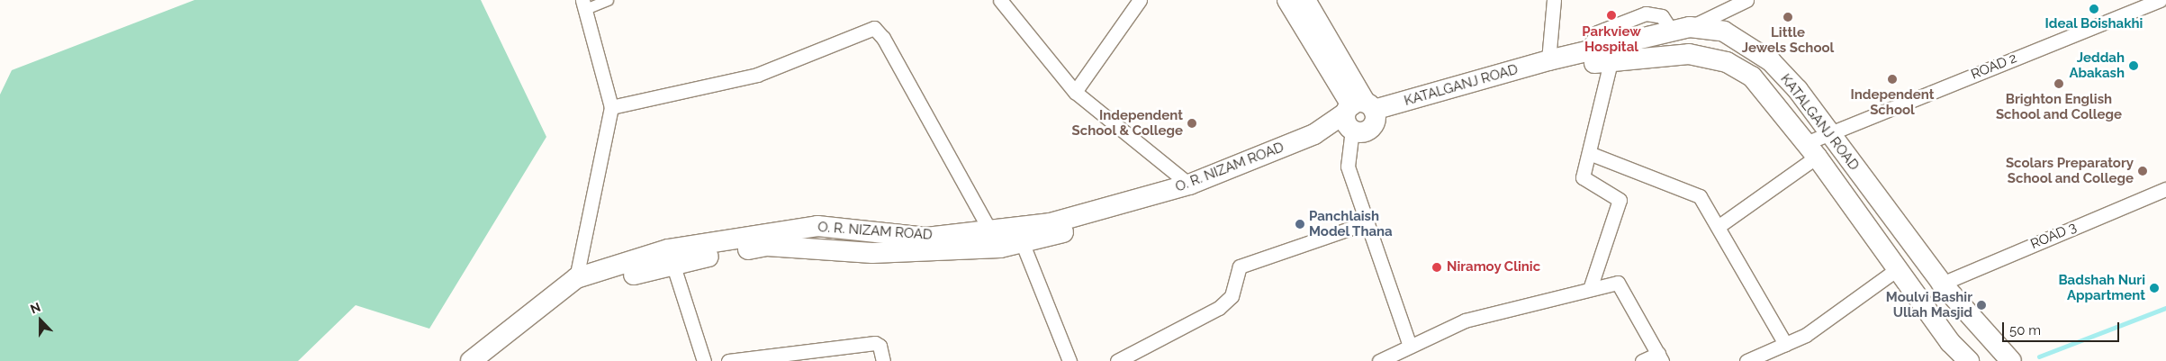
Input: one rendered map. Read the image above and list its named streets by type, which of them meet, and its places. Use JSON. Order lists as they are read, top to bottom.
{
  "streets": {
    "main road": ["KATALGANJ ROAD", "O. R. NIZAM ROAD"],
    "street": ["ROAD 2", "ROAD 3"]
  },
  "crossings": [
    ["ROAD 2", "KATALGANJ ROAD"],
    ["KATALGANJ ROAD", "O. R. NIZAM ROAD"],
    ["KATALGANJ ROAD", "ROAD 3"]
  ],
  "places": [
    "Ideal Boishakhi",
    "Parkview Hospital",
    "Little Jewels School",
    "Jeddah Abakash",
    "Independent School",
    "Brighton English School and College",
    "Independent School & College",
    "Scolars Preparatory School and College",
    "Panchlaish Model Thana",
    "Niramoy Clinic",
    "Badshah Nuri Appartment",
    "Moulvi Bashir Ullah Masjid"
  ],
  "scale_bar": "50 m",
  "north": "top"
}
